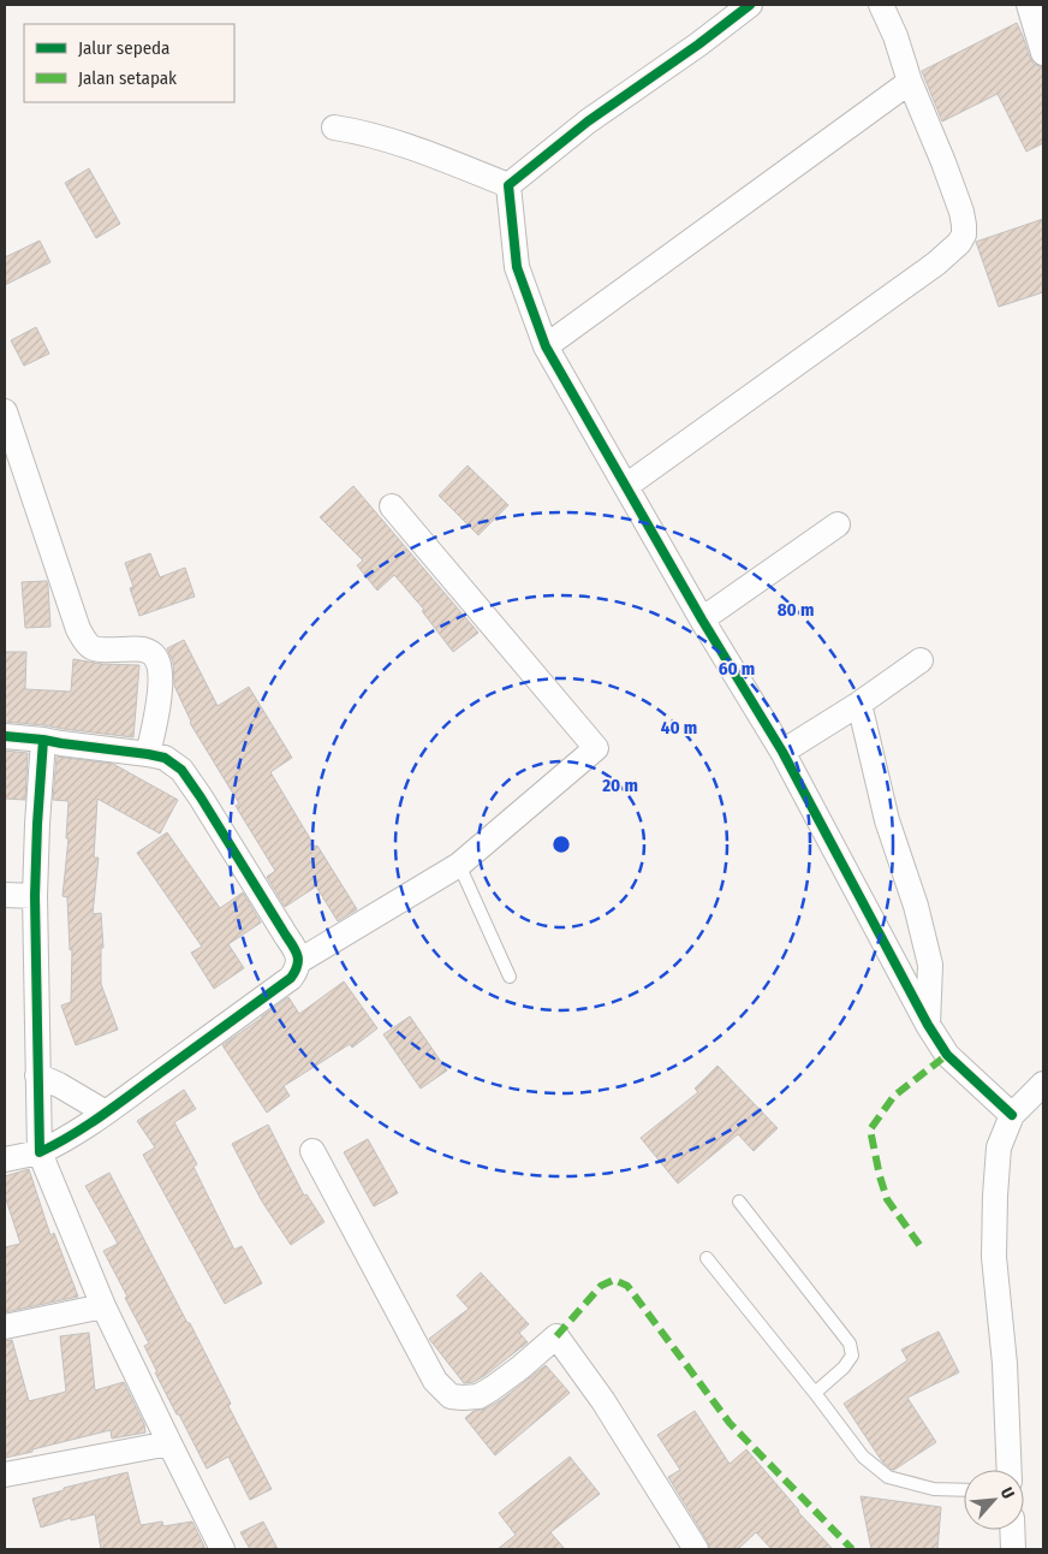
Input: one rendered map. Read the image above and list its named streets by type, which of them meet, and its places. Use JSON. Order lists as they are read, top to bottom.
{
  "legend": ["Jalur sepeda", "Jalan setapak"],
  "north": "top right",
  "rings": [
    "80 m",
    "60 m",
    "40 m",
    "20 m"
  ]
}
